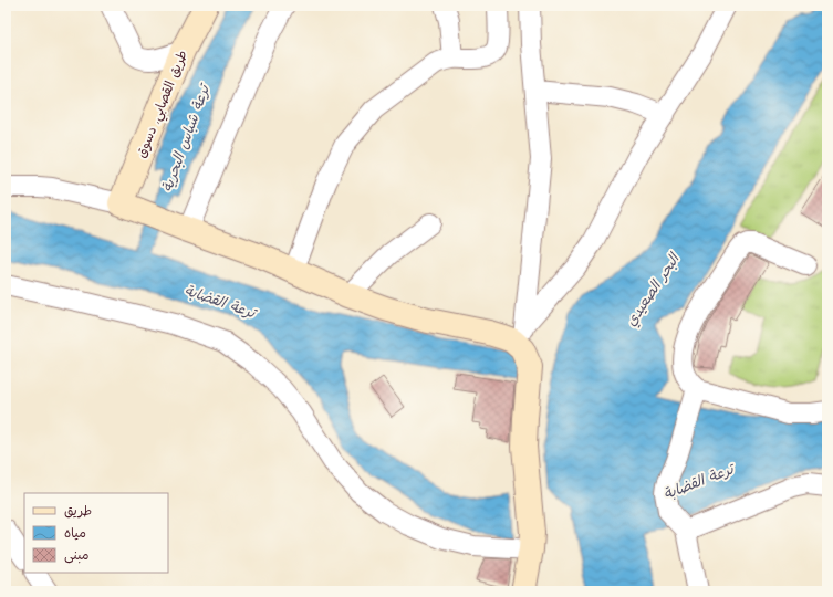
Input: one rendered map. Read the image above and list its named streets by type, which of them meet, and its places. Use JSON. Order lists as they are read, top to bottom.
{
  "streets": {
    "main road": ["طريق القصابي, دسوق"]
  },
  "water": ["ترعة شباس البحرية", "البحر الصعيدي", "ترعة القضابة"],
  "legend": ["طريق", "مياه", "مبنى"]
}
